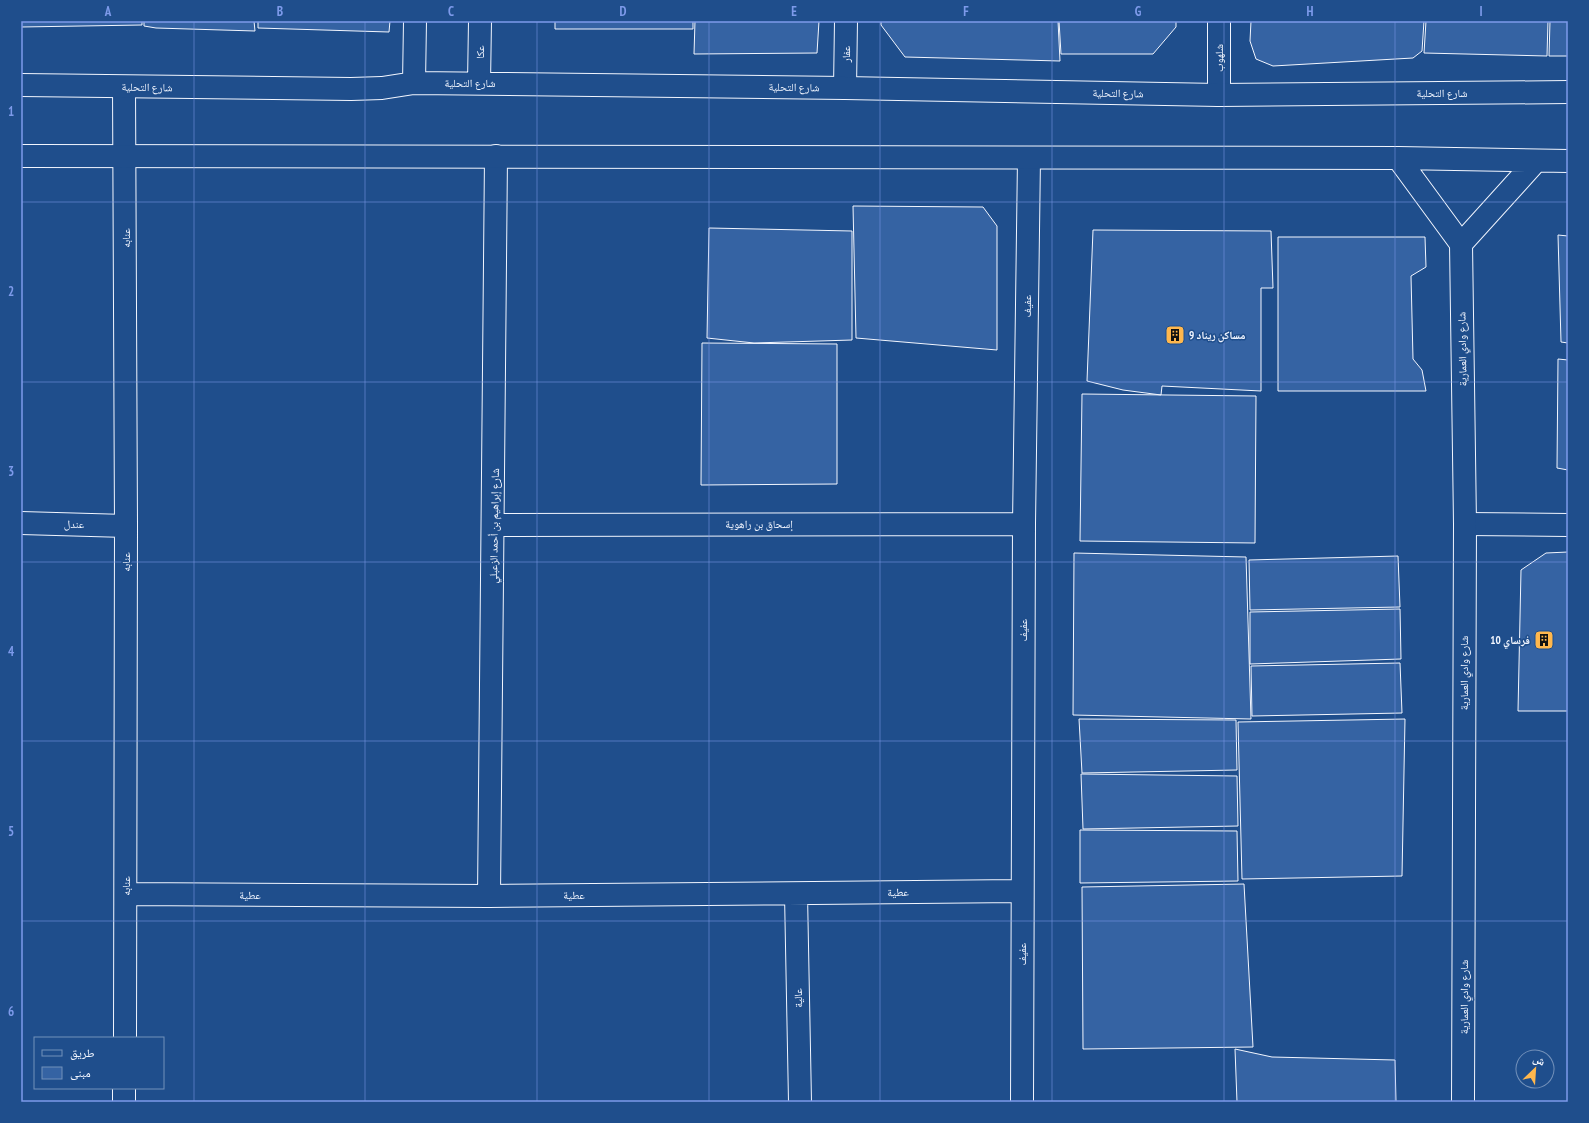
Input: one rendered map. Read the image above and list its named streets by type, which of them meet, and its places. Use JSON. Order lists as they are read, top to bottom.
{
  "streets": {
    "street": [
      "عكا",
      "عفار",
      "شلهوب",
      "شارع التحلية",
      "عنابه",
      "عفيف",
      "شارع وادي العمارية",
      "عندل",
      "إسحاق بن راهوية",
      "شارع إبراهيم بن أحمد الزعبلي",
      "عطية",
      "عالية"
    ]
  },
  "crossings": [
    ["عكا", "شارع التحلية"],
    ["عفار", "شارع التحلية"],
    ["شلهوب", "شارع التحلية"],
    ["شارع التحلية", "عنابه"],
    ["عنابه", "عندل"],
    ["عنابه", "عطية"],
    ["عفيف", "إسحاق بن راهوية"],
    ["عفيف", "عطية"],
    ["إسحاق بن راهوية", "شارع إبراهيم بن أحمد الزعبلي"],
    ["شارع إبراهيم بن أحمد الزعبلي", "عطية"],
    ["عطية", "عالية"]
  ],
  "places": {
    "building": ["مساكن ريناد 9", "فرساي 10"]
  },
  "legend": ["طريق", "مبنى"],
  "north": "top right",
  "grid": {
    "columns": [
      "A",
      "B",
      "C",
      "D",
      "E",
      "F",
      "G",
      "H",
      "I"
    ],
    "rows": [
      "1",
      "2",
      "3",
      "4",
      "5",
      "6"
    ]
  }
}
